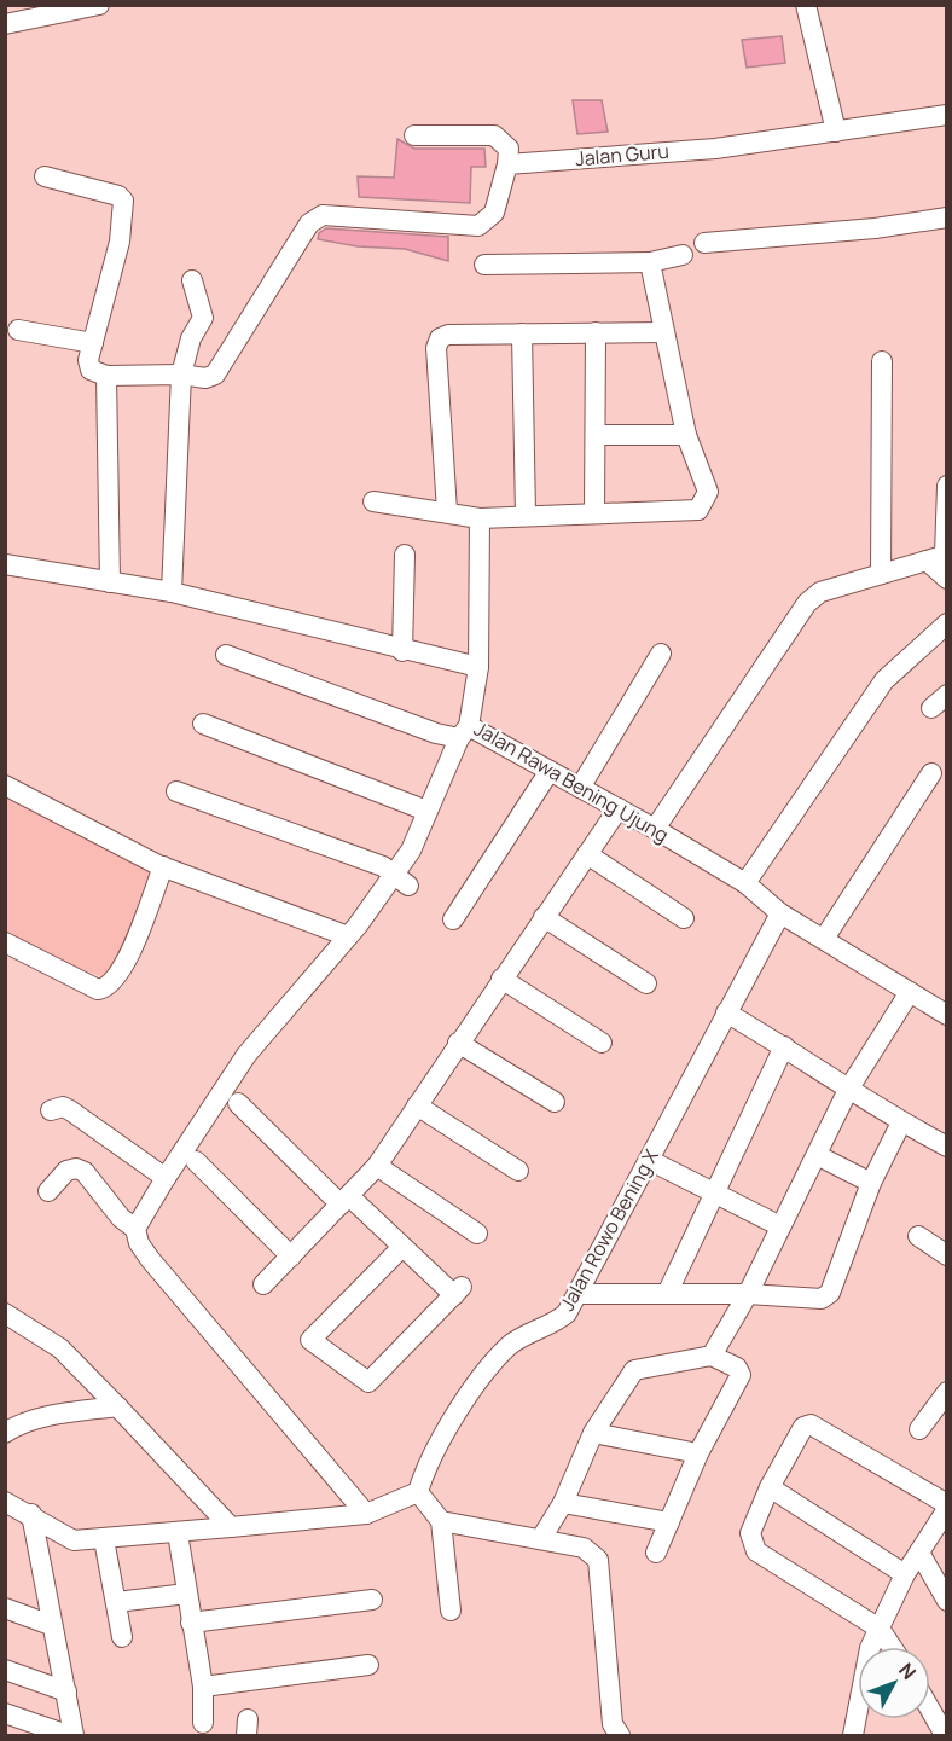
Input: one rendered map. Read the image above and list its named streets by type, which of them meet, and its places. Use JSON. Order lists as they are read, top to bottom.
{
  "streets": {
    "street": ["Jalan Guru", "Jalan Rawa Bening Ujung", "Jalan Rowo Bening X"]
  },
  "crossings": [
    ["Jalan Rawa Bening Ujung", "Jalan Rowo Bening X"]
  ],
  "north": "top right"
}
